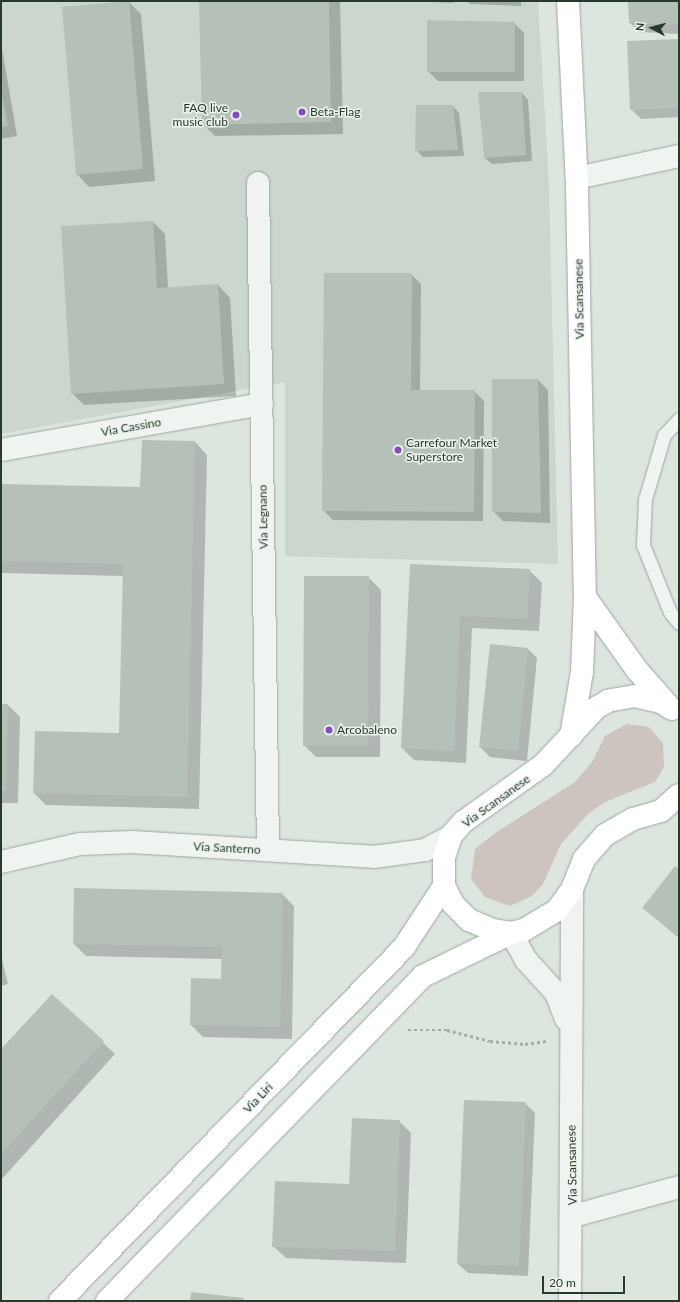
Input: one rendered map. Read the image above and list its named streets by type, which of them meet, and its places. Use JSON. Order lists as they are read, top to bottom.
{
  "streets": {
    "main road": ["Via Scansanese", "Via Liri"],
    "street": ["Via Cassino", "Via Legnano", "Via Santerno"]
  },
  "crossings": [
    ["Via Scansanese", "Via Santerno"],
    ["Via Scansanese", "Via Liri"],
    ["Via Cassino", "Via Legnano"],
    ["Via Legnano", "Via Santerno"]
  ],
  "places": [
    "Beta-Flag",
    "FAQ live music club",
    "Carrefour Market Superstore",
    "Arcobaleno"
  ],
  "scale_bar": "20 m",
  "north": "left"
}
